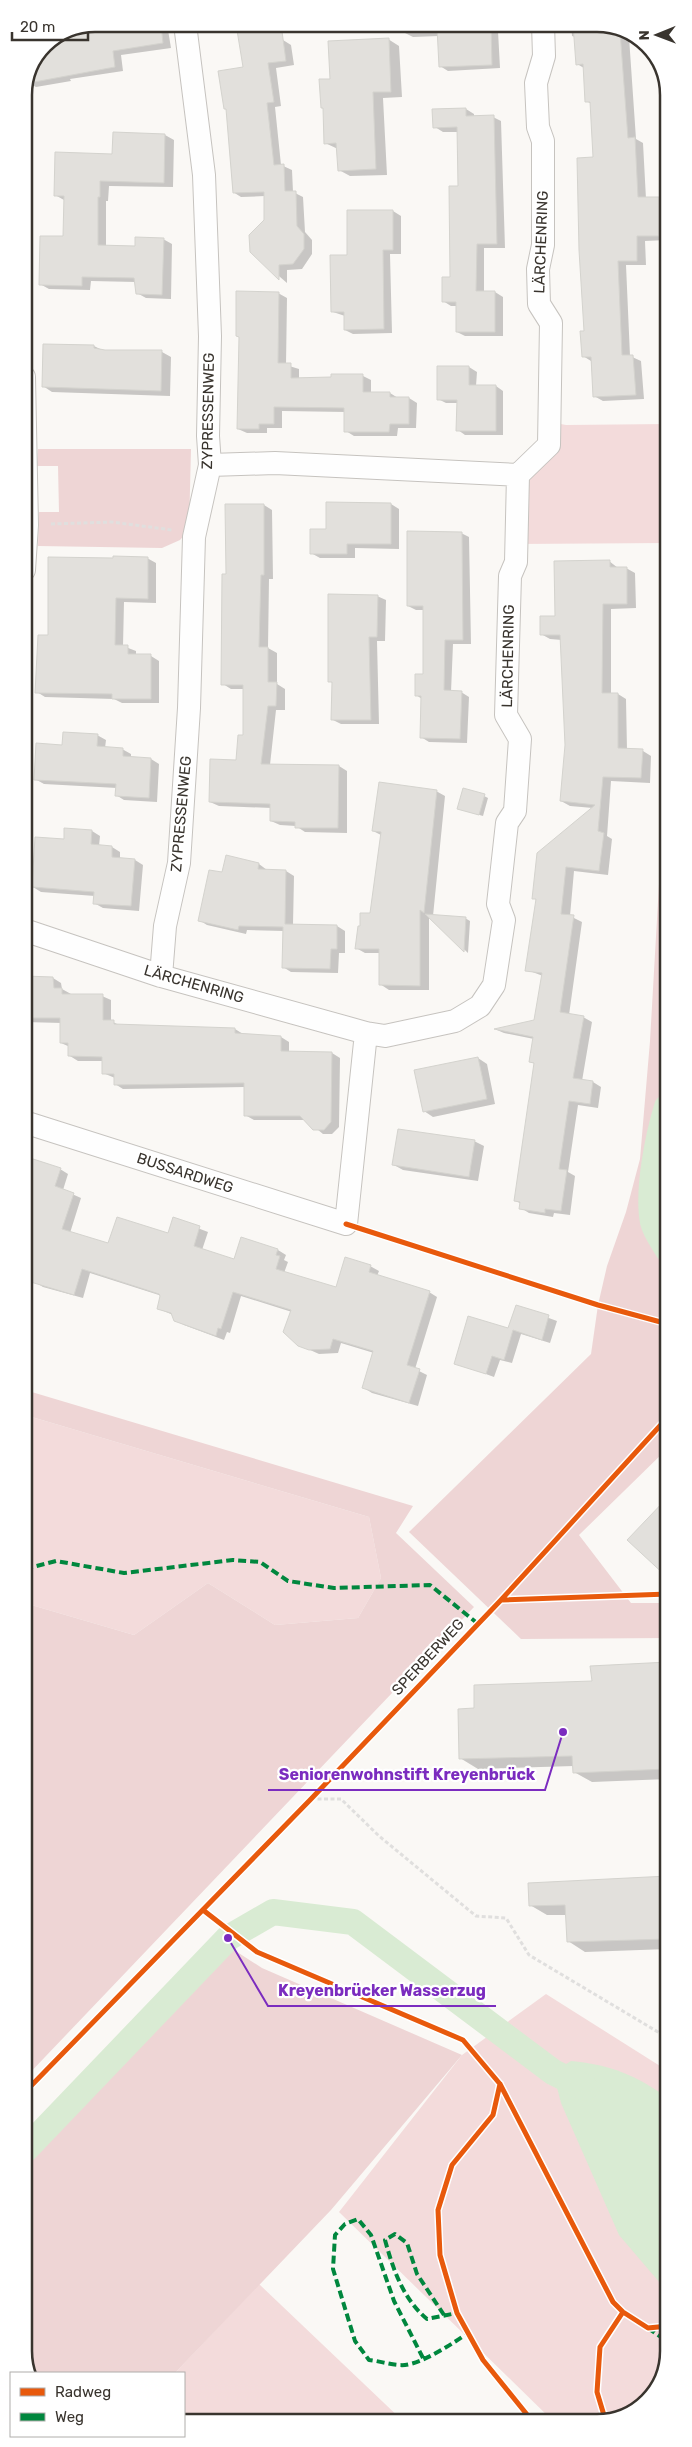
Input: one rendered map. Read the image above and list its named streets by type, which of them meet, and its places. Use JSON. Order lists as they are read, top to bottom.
{
  "streets": {
    "street": ["LÄRCHENRING", "ZYPRESSENWEG", "BUSSARDWEG"],
    "cycle path": ["SPERBERWEG"]
  },
  "crossings": [
    ["LÄRCHENRING", "ZYPRESSENWEG"],
    ["LÄRCHENRING", "BUSSARDWEG"]
  ],
  "places": ["Seniorenwohnstift Kreyenbrück", "Kreyenbrücker Wasserzug"],
  "legend": ["Radweg", "Weg"],
  "scale_bar": "20 m",
  "north": "left"
}
